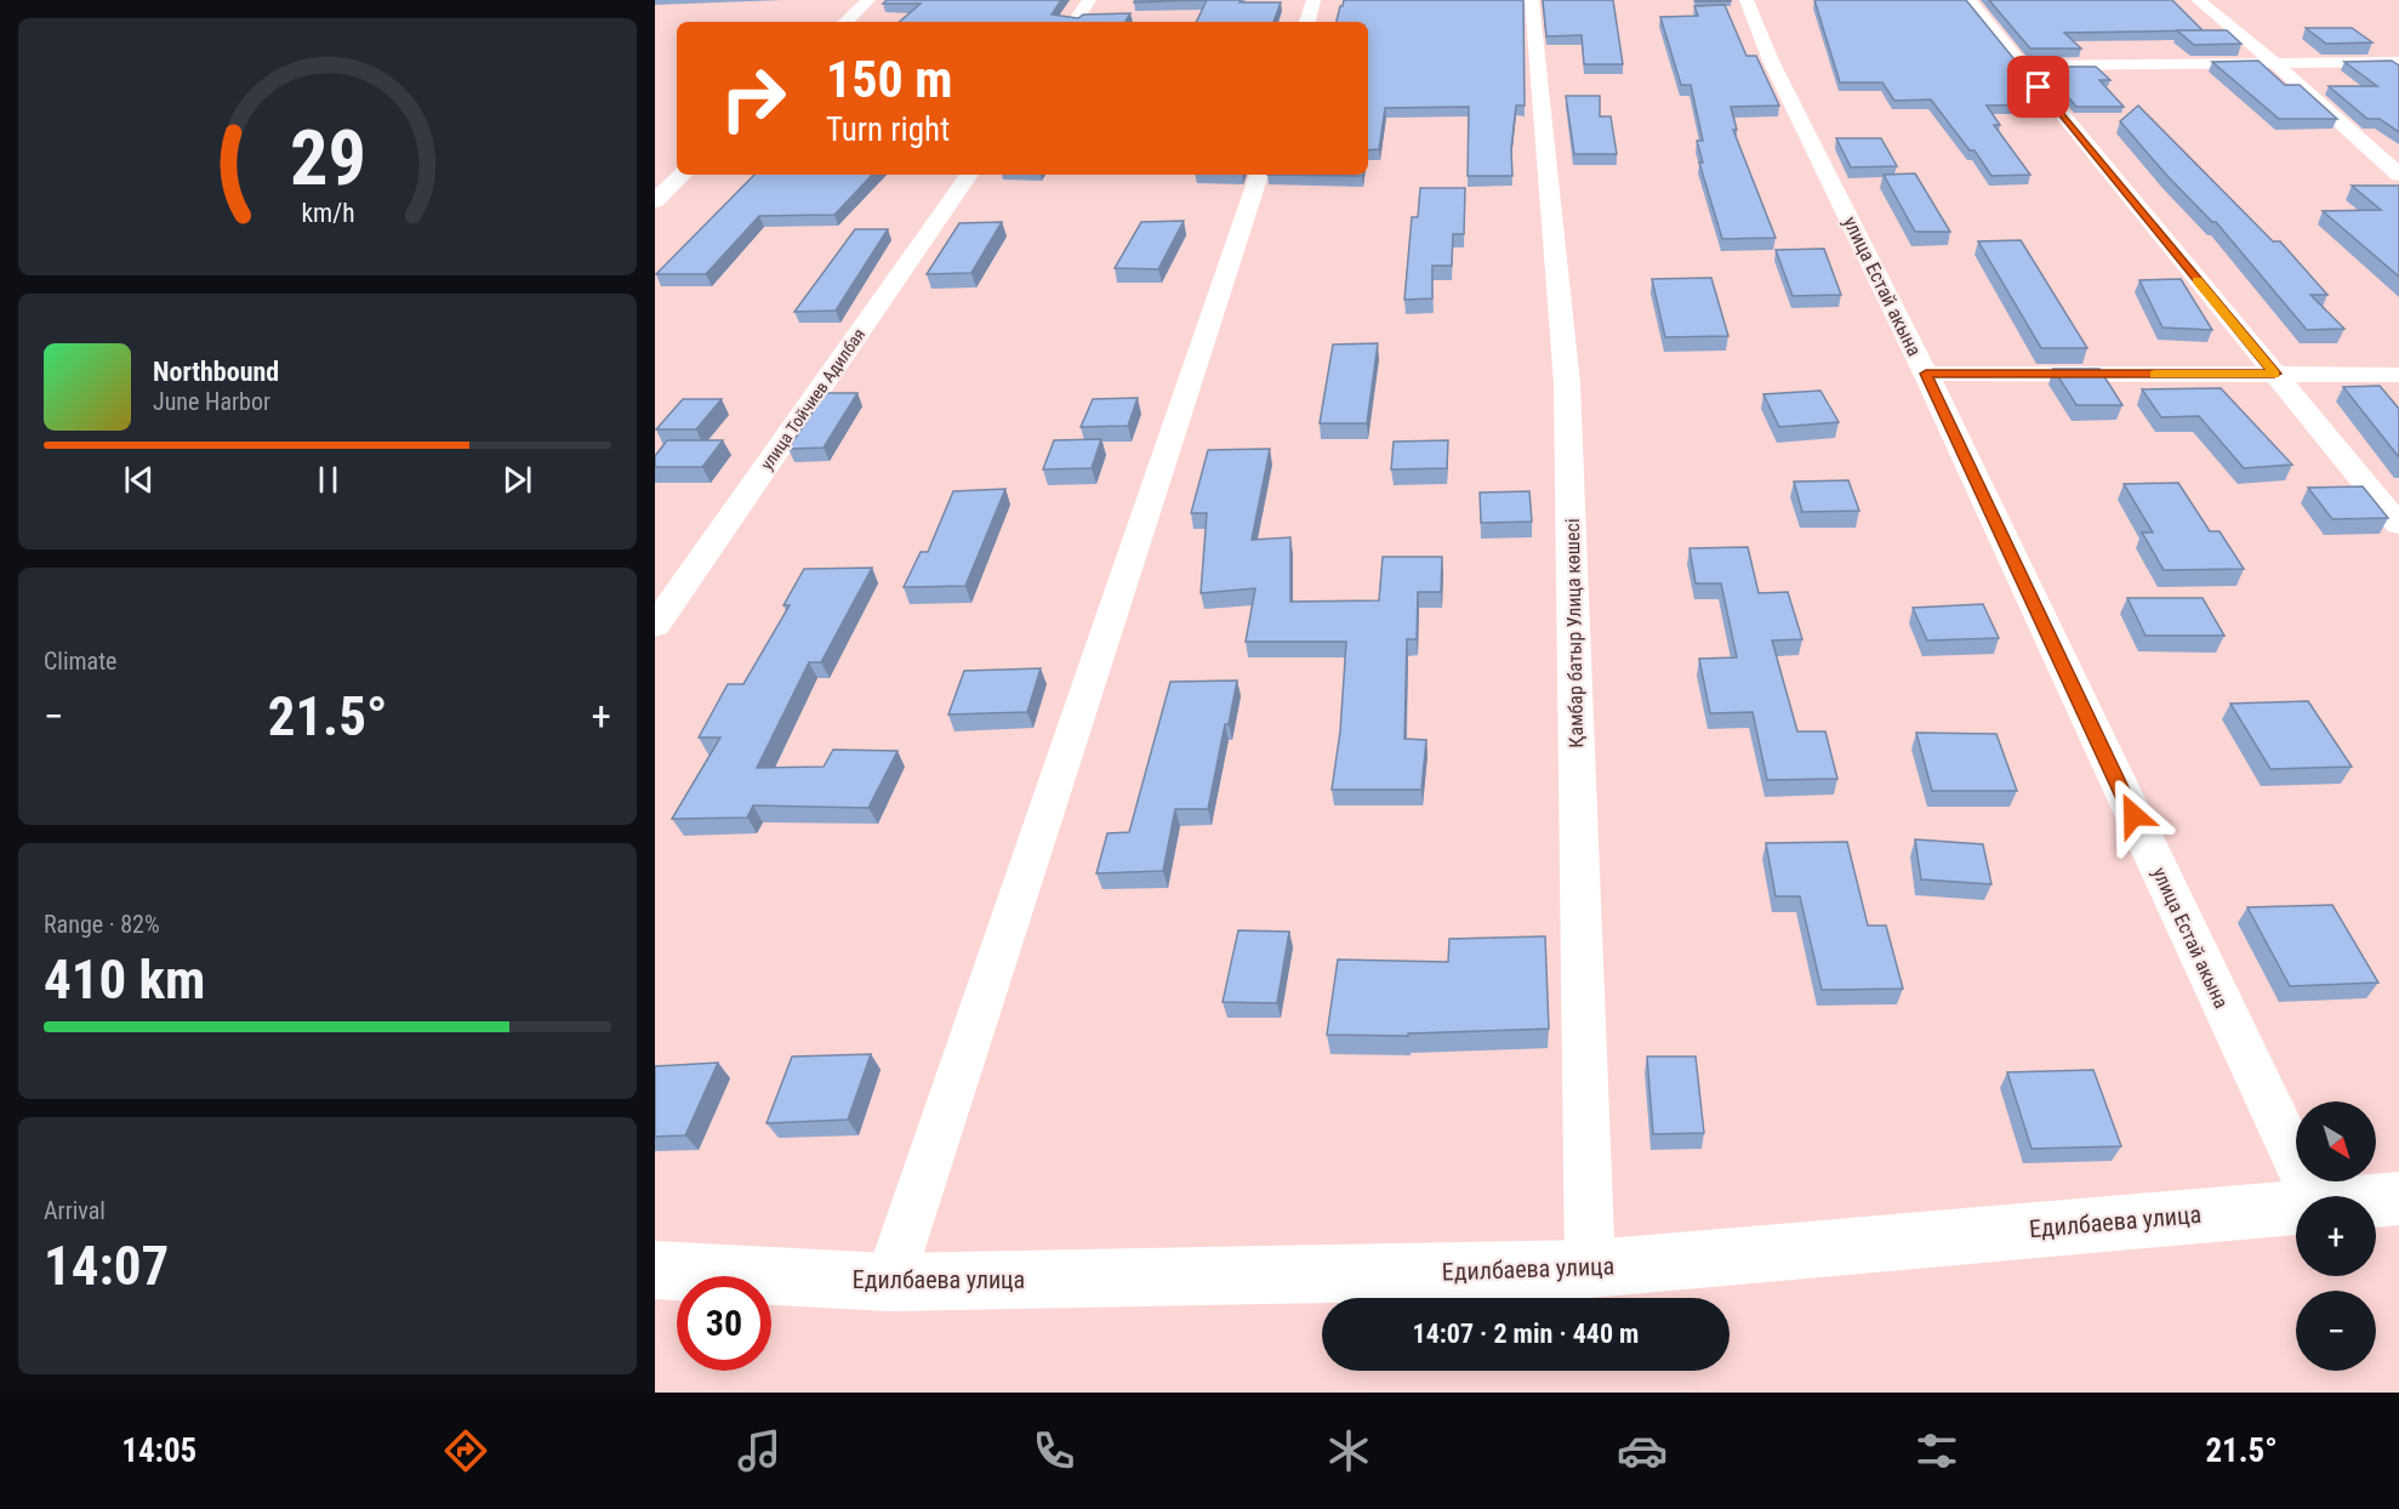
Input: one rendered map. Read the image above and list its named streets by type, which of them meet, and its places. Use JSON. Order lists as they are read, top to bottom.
{
  "streets": {
    "street": [
      "улица Естай акына",
      "улица Тойчиев Адилбая",
      "Қамбар батыр Улица көшесі",
      "Едилбаева улица"
    ]
  },
  "crossings": [
    ["Қамбар батыр Улица көшесі", "Едилбаева улица"]
  ],
  "north": "bottom right",
  "page": {
    "turn": ["150 m", "Turn right"],
    "song": ["Northbound", "June Harbor"],
    "tile": [
      "Climate",
      ["Range · 82%", "410 km"],
      ["Arrival", "14:07"]
    ],
    "heat": ["−", "21.5°", "+"],
    "map_buttons": ["+", "−"],
    "limit": "30",
    "trip": "14:07 · 2 min · 440 m",
    "tabs": ["14:05", "21.5°"],
    "gauge": ["29", "km/h"]
  }
}
